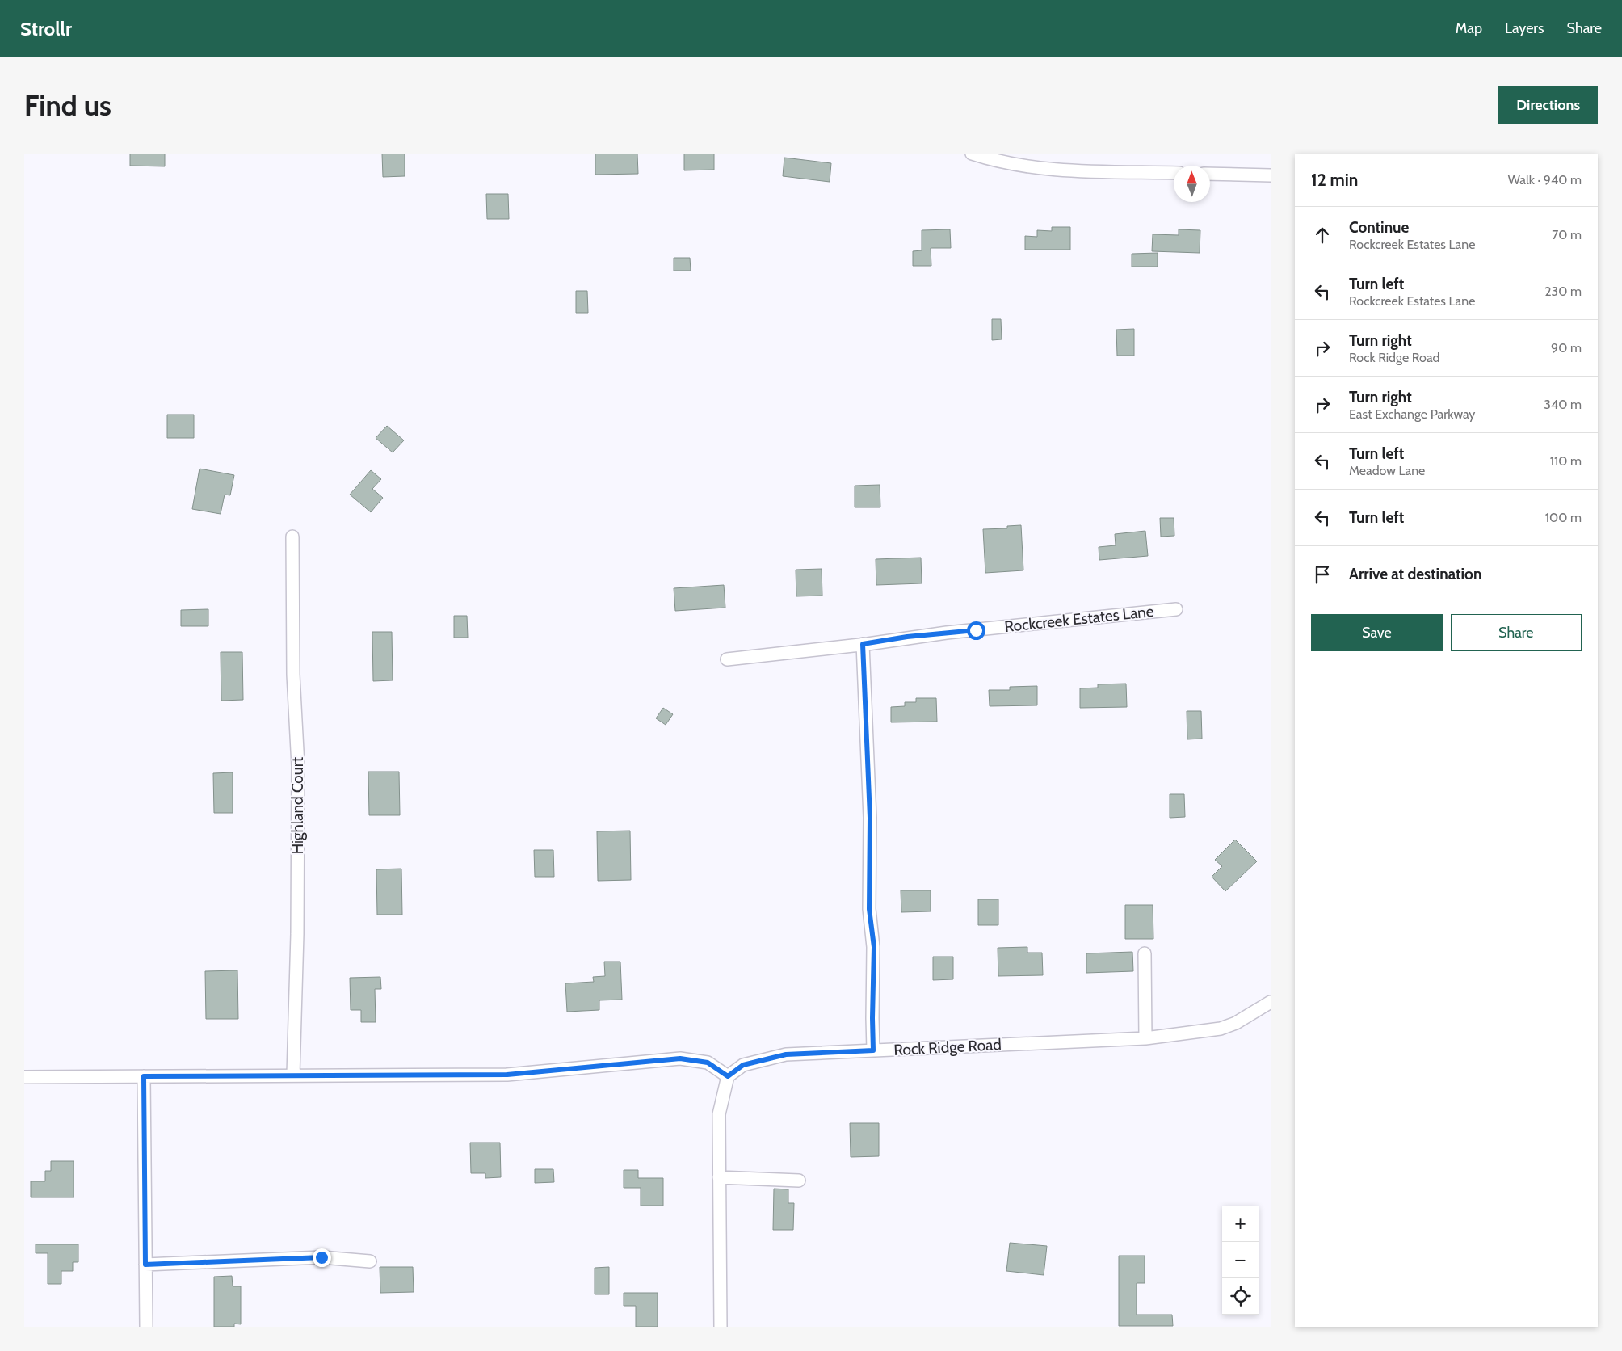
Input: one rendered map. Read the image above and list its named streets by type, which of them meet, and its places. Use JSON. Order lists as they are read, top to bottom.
{
  "streets": {
    "street": ["Rockcreek Estates Lane", "Highland Court", "Rock Ridge Road"]
  },
  "north": "top",
  "page": {
    "header": "Strollr",
    "nav": ["Map", "Layers", "Share"],
    "buttons": [
      "Directions",
      ["Save", "Share"]
    ],
    "title": "Find us",
    "heading": ["12 min", "Walk · 940 m"],
    "list": [
      ["Continue", "Rockcreek Estates Lane", "70 m"],
      ["Turn left", "Rockcreek Estates Lane", "230 m"],
      ["Turn right", "Rock Ridge Road", "90 m"],
      ["Turn right", "East Exchange Parkway", "340 m"],
      ["Turn left", "Meadow Lane", "110 m"],
      ["Turn left", "100 m"],
      "Arrive at destination"
    ],
    "map_buttons": ["+", "−"]
  }
}
